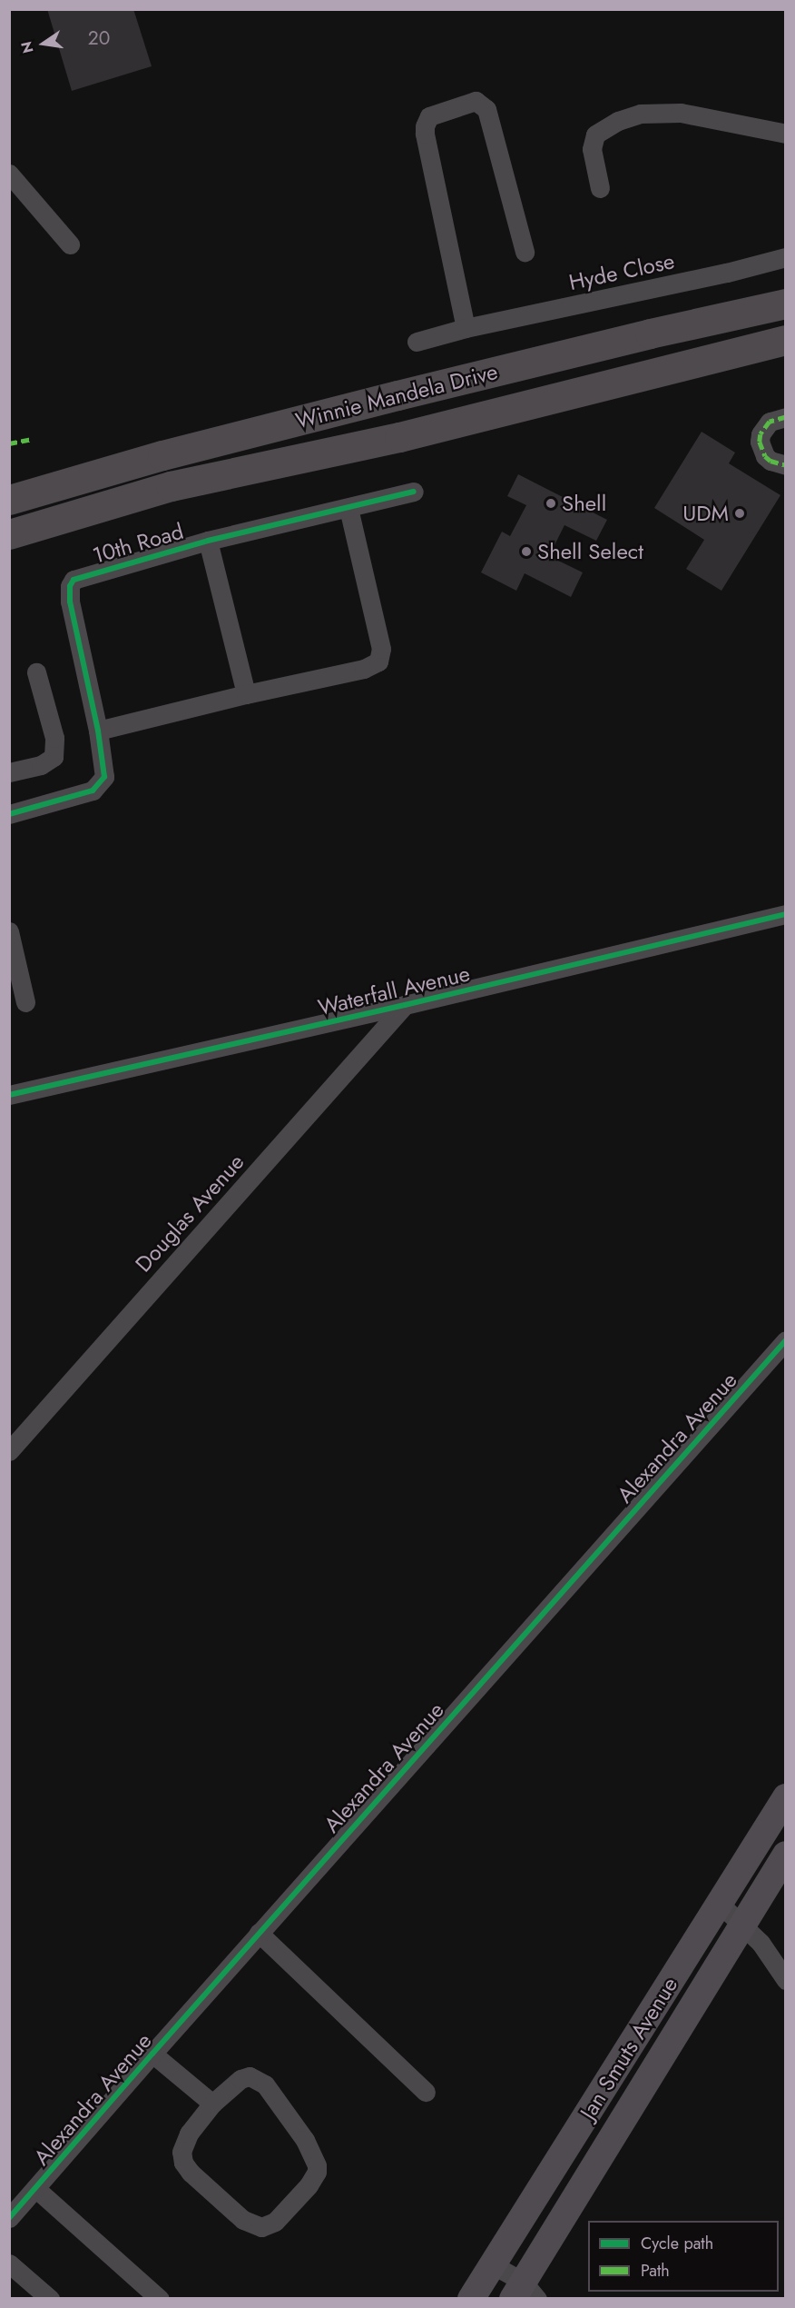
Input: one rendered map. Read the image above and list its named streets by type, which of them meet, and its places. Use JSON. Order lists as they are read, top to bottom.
{
  "streets": {
    "main road": ["Winnie Mandela Drive", "Jan Smuts Avenue"],
    "street": [
      "Hyde Close",
      "10th Road",
      "Waterfall Avenue",
      "Douglas Avenue",
      "Alexandra Avenue"
    ]
  },
  "crossings": [
    ["Waterfall Avenue", "Douglas Avenue"]
  ],
  "places": ["Shell", "UDM", "Shell Select"],
  "house_numbers": ["20"],
  "legend": ["Cycle path", "Path"],
  "north": "left"
}
